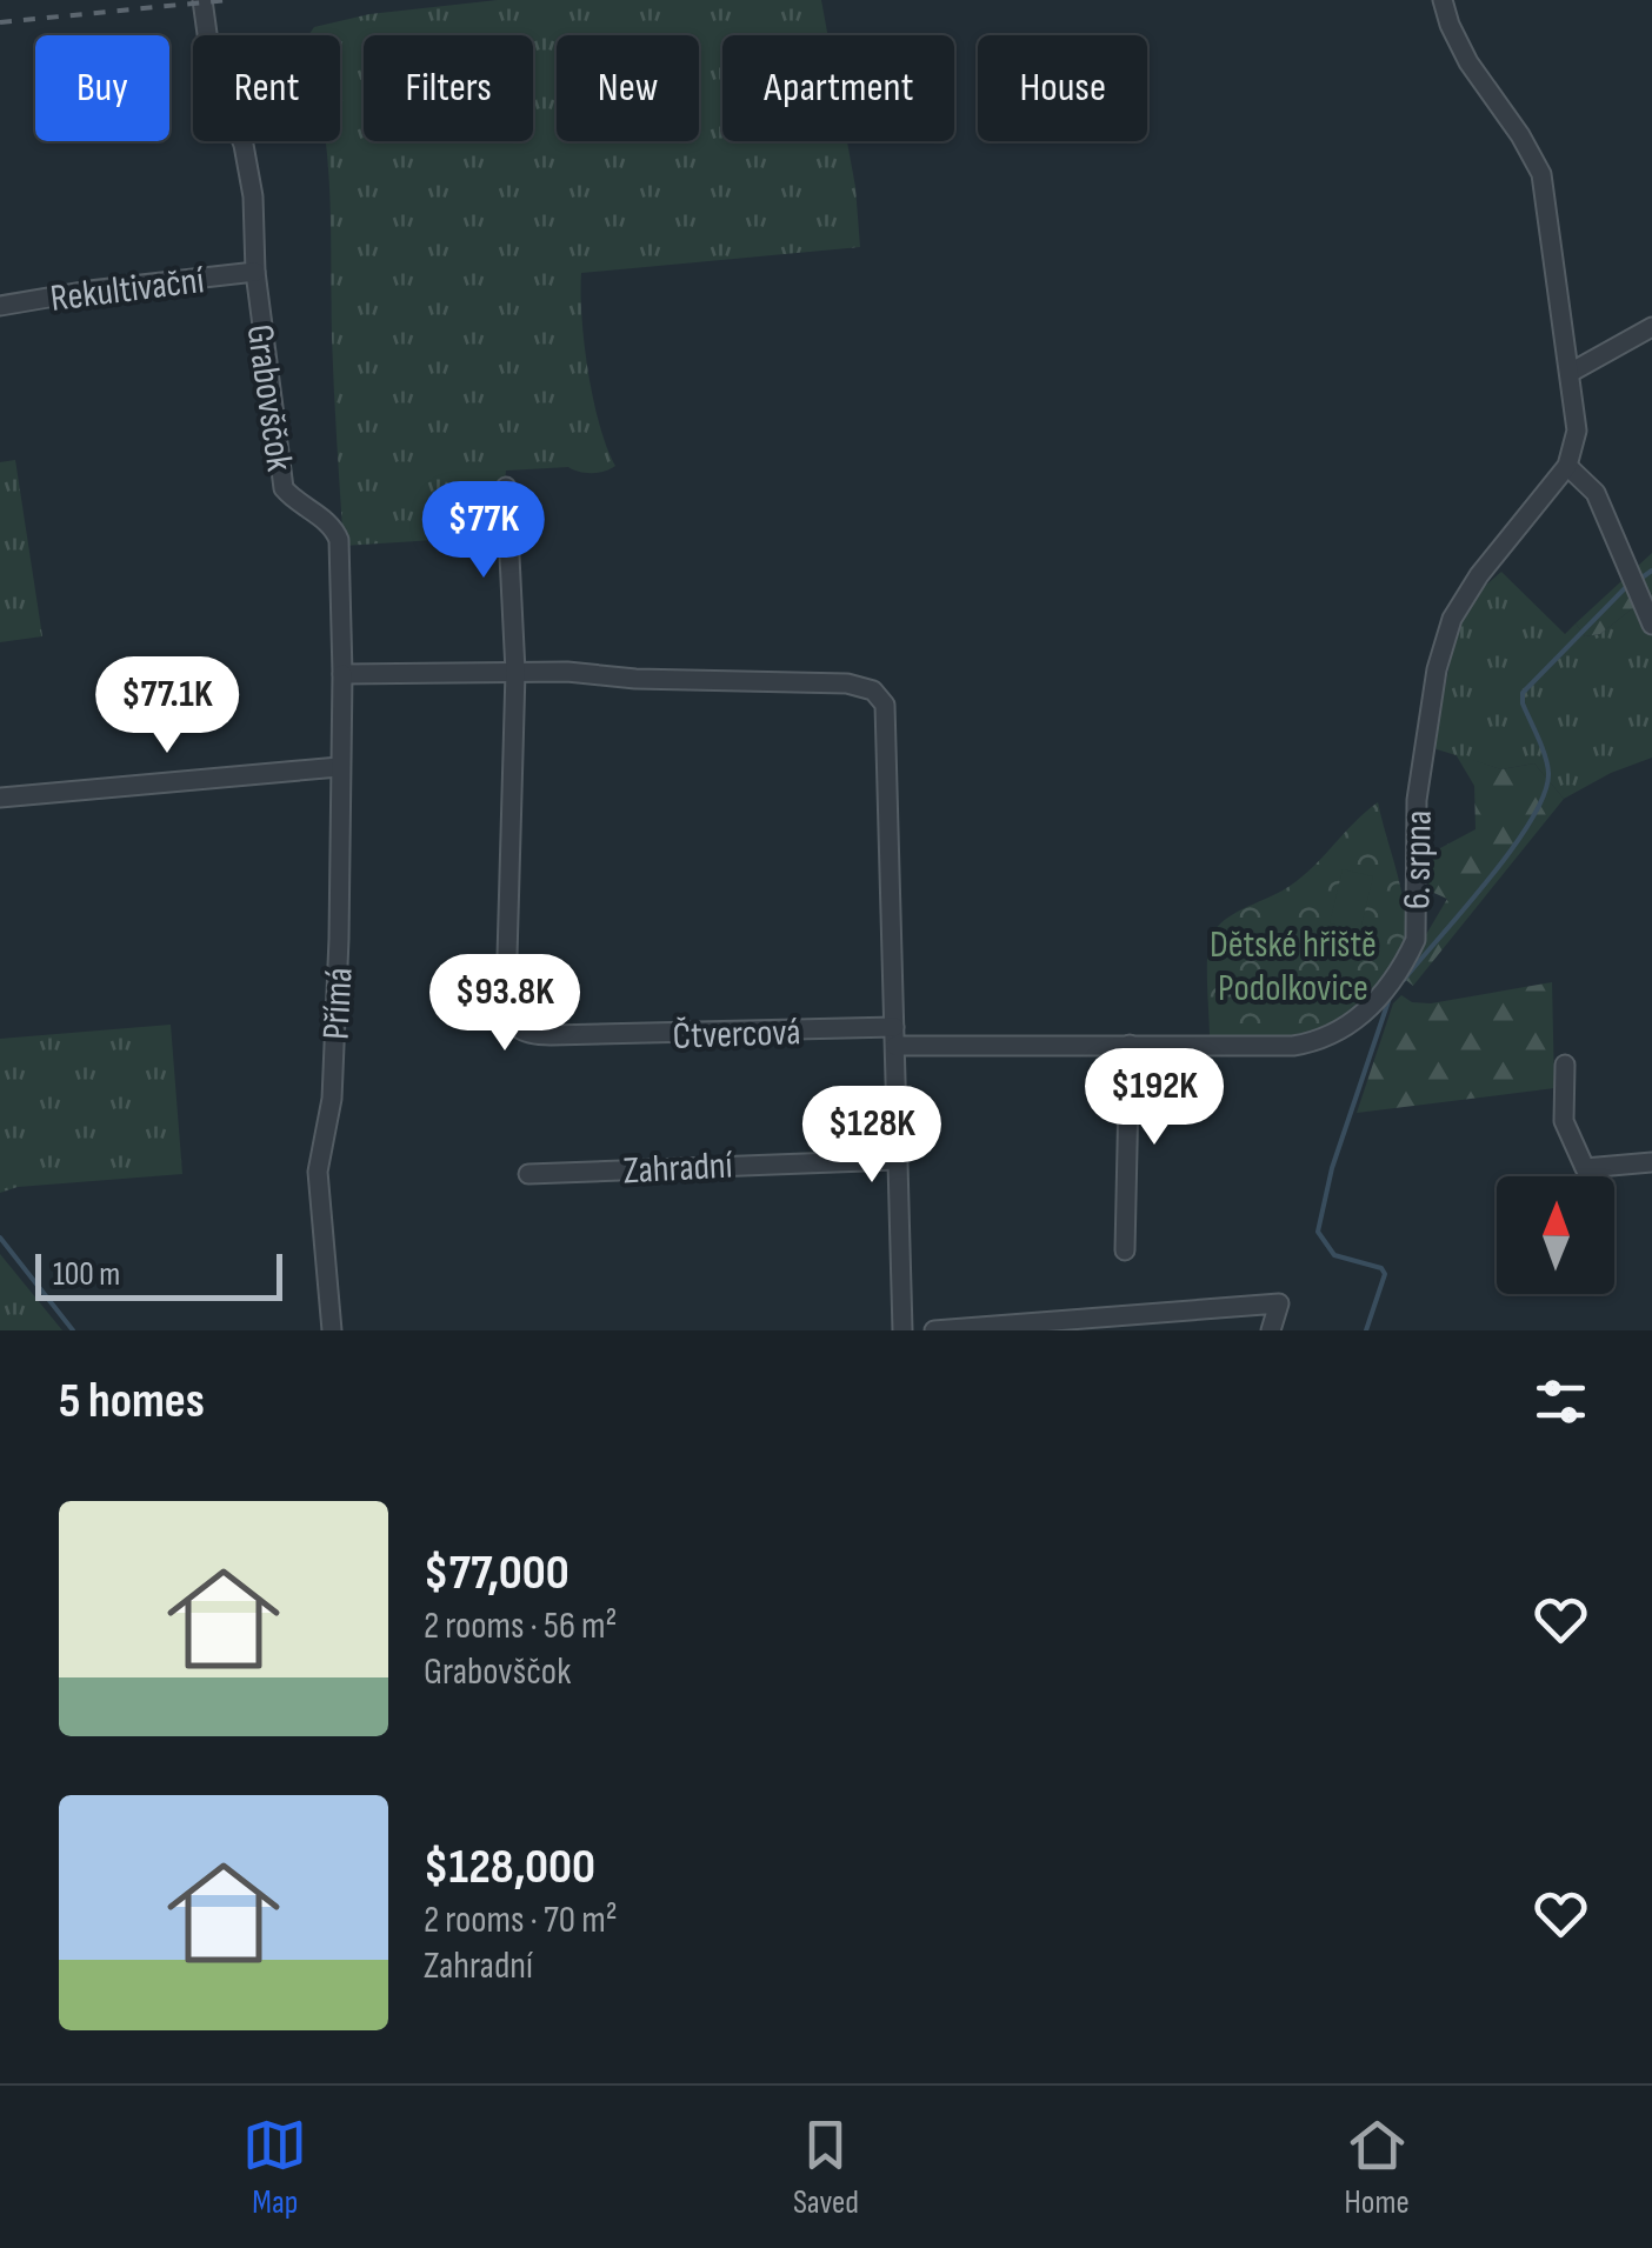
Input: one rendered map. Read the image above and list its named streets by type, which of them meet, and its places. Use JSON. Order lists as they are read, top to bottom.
{
  "streets": {
    "street": [
      "Rekultivační",
      "Grabovščok",
      "6. srpna",
      "Přímá",
      "Čtvercová",
      "Zahradní"
    ]
  },
  "crossings": [
    ["Rekultivační", "Grabovščok"],
    ["Grabovščok", "Přímá"],
    ["6. srpna", "Čtvercová"]
  ],
  "parks": ["Dětské hřiště Podolkovice"],
  "scale_bar": "100 m",
  "north": "top",
  "page": {
    "chip": [
      "Buy",
      "Rent",
      "Filters",
      "New",
      "Apartment",
      "House"
    ],
    "price": [
      "$77K",
      "$77.1K",
      "$93.8K",
      "$192K",
      "$128K"
    ],
    "scale": "100 m",
    "heading": "5 homes",
    "list": [
      {
        "name": "$77,000",
        "note": "2 rooms · 56 m² · Grabovščok"
      },
      {
        "name": "$128,000",
        "note": "2 rooms · 70 m² · Zahradní"
      }
    ],
    "tabs": ["Map", "Saved", "Home"]
  }
}
